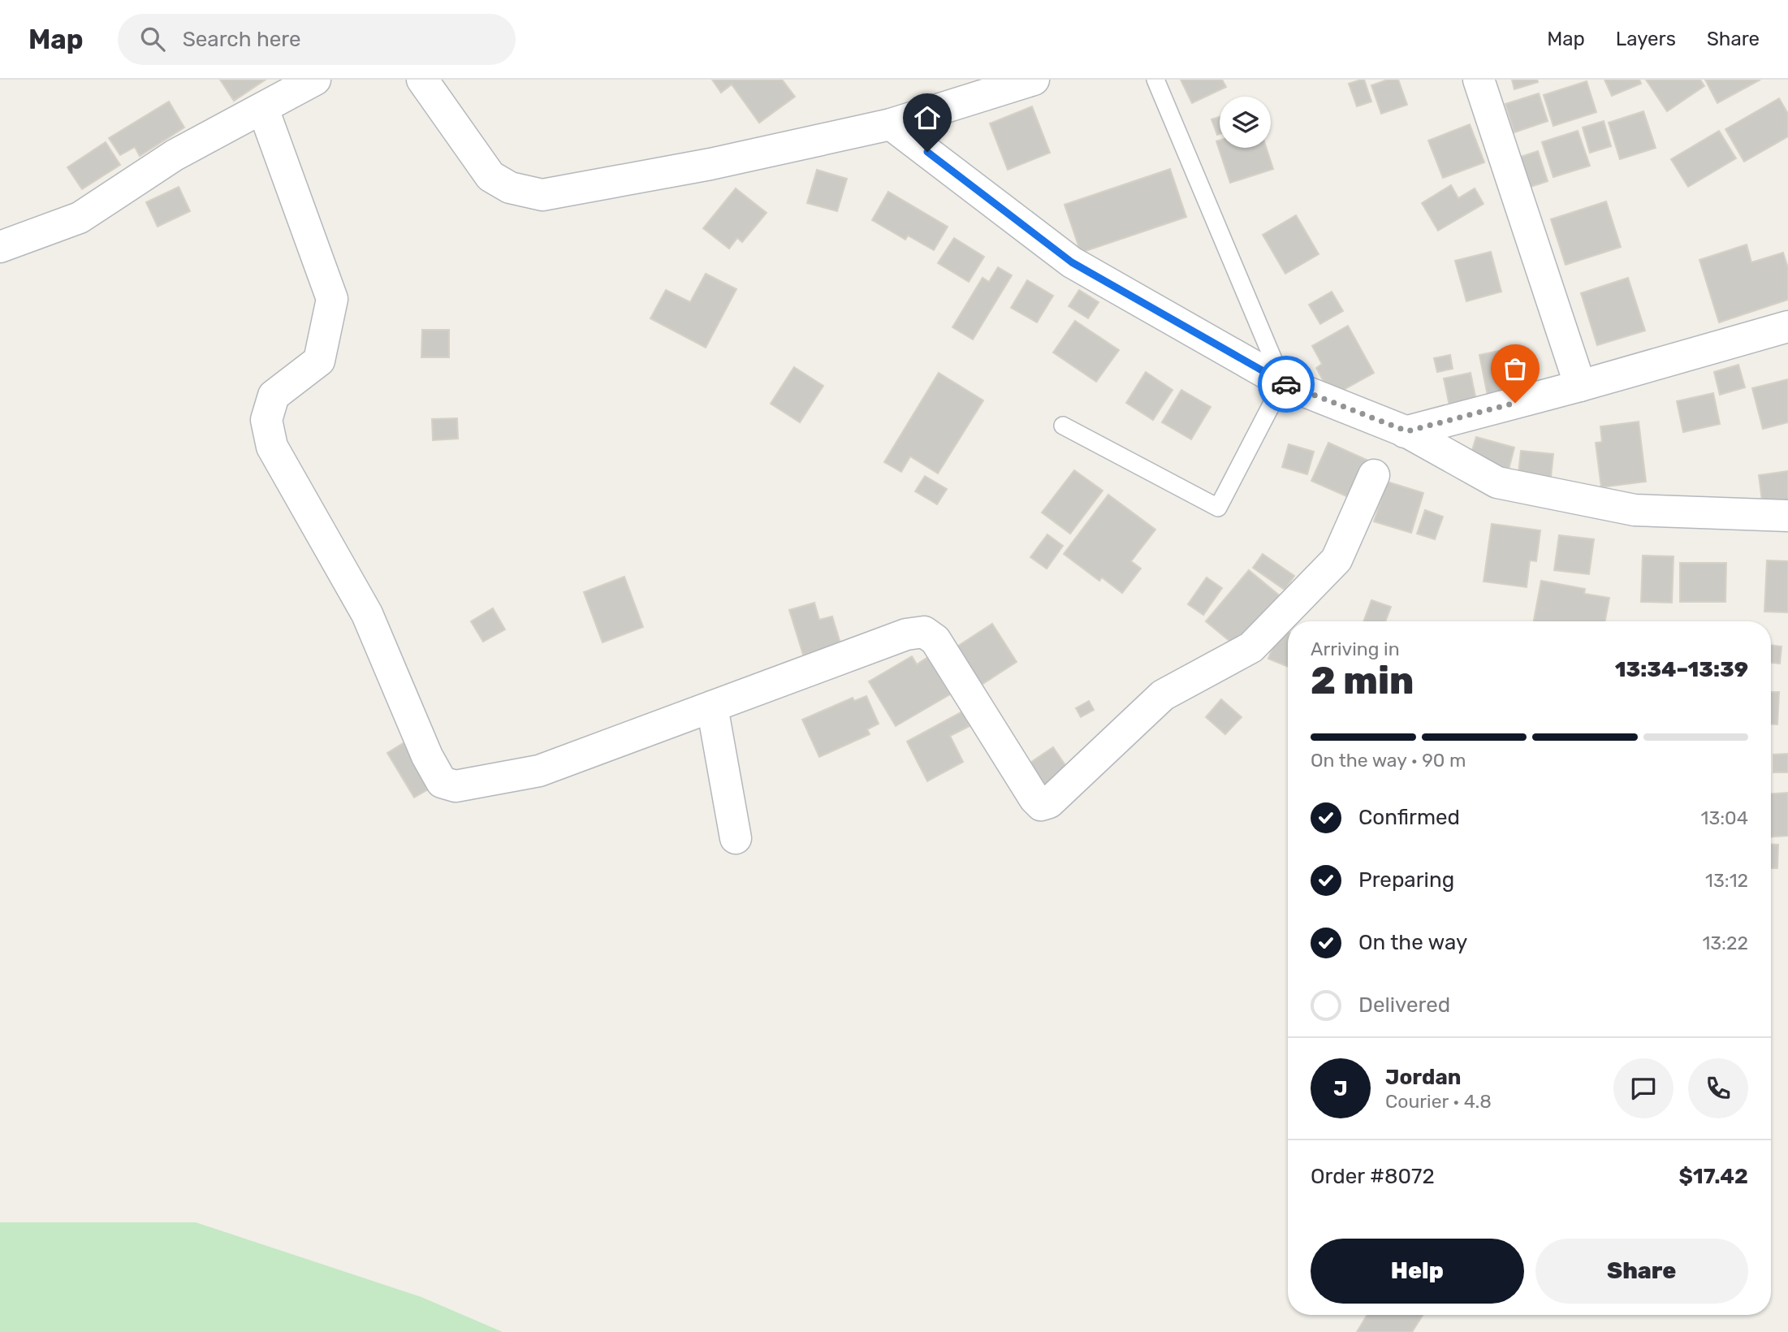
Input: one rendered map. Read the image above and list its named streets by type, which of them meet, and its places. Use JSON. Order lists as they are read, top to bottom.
{
  "page": {
    "header": "Map",
    "search": "Search here",
    "nav": ["Map", "Layers", "Share"],
    "heading": ["2 min", "Arriving in", "13:34–13:39"],
    "panel": [
      "Jordan",
      "Courier · 4.8",
      "Order #8072",
      "$17.42"
    ],
    "bar": "On the way · 90 m",
    "list": [
      ["Confirmed", "13:04"],
      ["Preparing", "13:12"],
      ["On the way", "13:22"],
      "Delivered"
    ],
    "round": "J",
    "buttons": ["Help", "Share"]
  }
}
